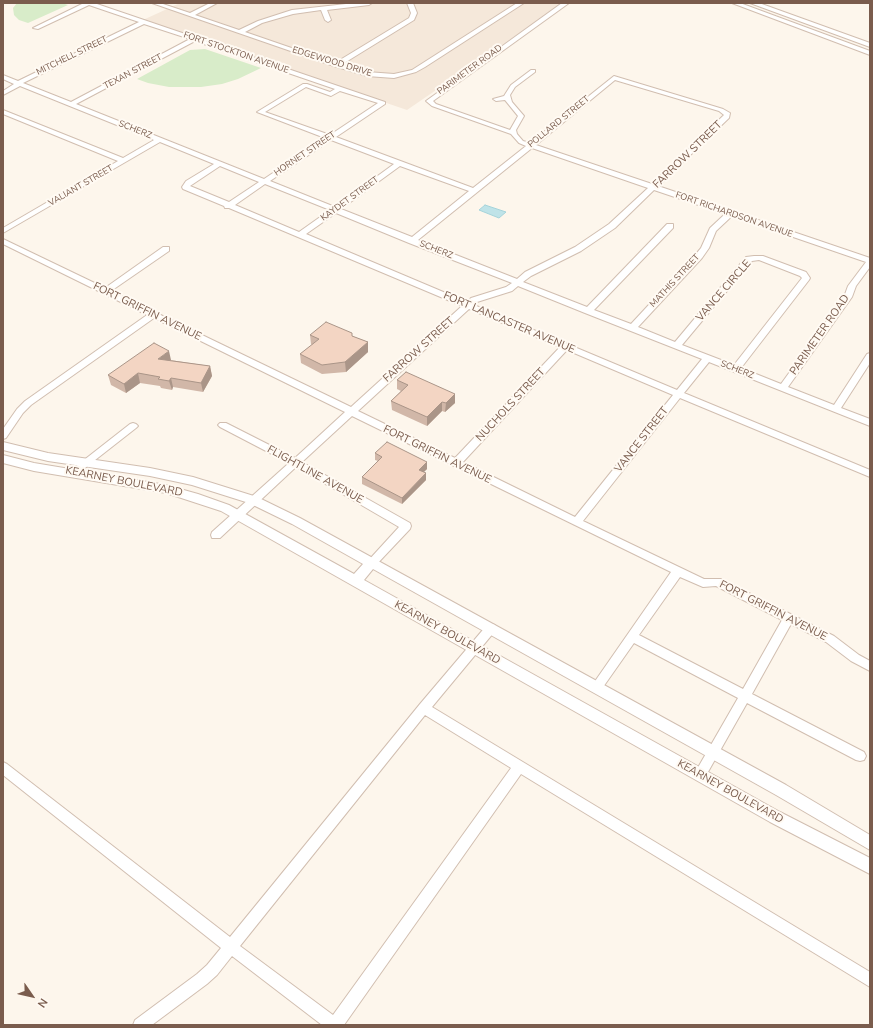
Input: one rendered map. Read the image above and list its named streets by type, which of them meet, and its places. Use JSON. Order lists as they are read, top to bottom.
{
  "streets": {
    "street": [
      "FORT STOCKTON AVENUE",
      "MITCHELL STREET",
      "EDGEWOOD DRIVE",
      "PARIMETER ROAD",
      "TEXAN STREET",
      "POLLARD STREET",
      "SCHERZ",
      "HORNET STREET",
      "FARROW STREET",
      "VALIANT STREET",
      "KAYDET STREET",
      "FORT RICHARDSON AVENUE",
      "MATHIS STREET",
      "VANCE CIRCLE",
      "FORT GRIFFIN AVENUE",
      "FORT LANCASTER AVENUE",
      "NUCHOLS STREET",
      "VANCE STREET",
      "FLIGHTLINE AVENUE",
      "KEARNEY BOULEVARD"
    ]
  },
  "crossings": [
    ["FORT STOCKTON AVENUE", "MITCHELL STREET"],
    ["FORT STOCKTON AVENUE", "TEXAN STREET"],
    ["FORT STOCKTON AVENUE", "HORNET STREET"],
    ["MITCHELL STREET", "SCHERZ"],
    ["PARIMETER ROAD", "SCHERZ"],
    ["PARIMETER ROAD", "FORT RICHARDSON AVENUE"],
    ["TEXAN STREET", "SCHERZ"],
    ["POLLARD STREET", "SCHERZ"],
    ["POLLARD STREET", "FARROW STREET"],
    ["POLLARD STREET", "FORT RICHARDSON AVENUE"],
    ["SCHERZ", "HORNET STREET"],
    ["SCHERZ", "FARROW STREET"],
    ["SCHERZ", "VALIANT STREET"],
    ["SCHERZ", "KAYDET STREET"],
    ["SCHERZ", "MATHIS STREET"],
    ["SCHERZ", "VANCE CIRCLE"],
    ["SCHERZ", "FORT LANCASTER AVENUE"],
    ["SCHERZ", "VANCE STREET"],
    ["HORNET STREET", "FORT LANCASTER AVENUE"],
    ["FARROW STREET", "FORT RICHARDSON AVENUE"],
    ["FARROW STREET", "FORT GRIFFIN AVENUE"],
    ["FARROW STREET", "FORT LANCASTER AVENUE"],
    ["FARROW STREET", "FLIGHTLINE AVENUE"],
    ["FARROW STREET", "KEARNEY BOULEVARD"],
    ["KAYDET STREET", "FORT LANCASTER AVENUE"],
    ["FORT RICHARDSON AVENUE", "MATHIS STREET"],
    ["FORT GRIFFIN AVENUE", "NUCHOLS STREET"],
    ["FORT GRIFFIN AVENUE", "VANCE STREET"],
    ["FORT LANCASTER AVENUE", "NUCHOLS STREET"],
    ["FORT LANCASTER AVENUE", "VANCE STREET"],
    ["FLIGHTLINE AVENUE", "KEARNEY BOULEVARD"]
  ],
  "north": "bottom right"
}
